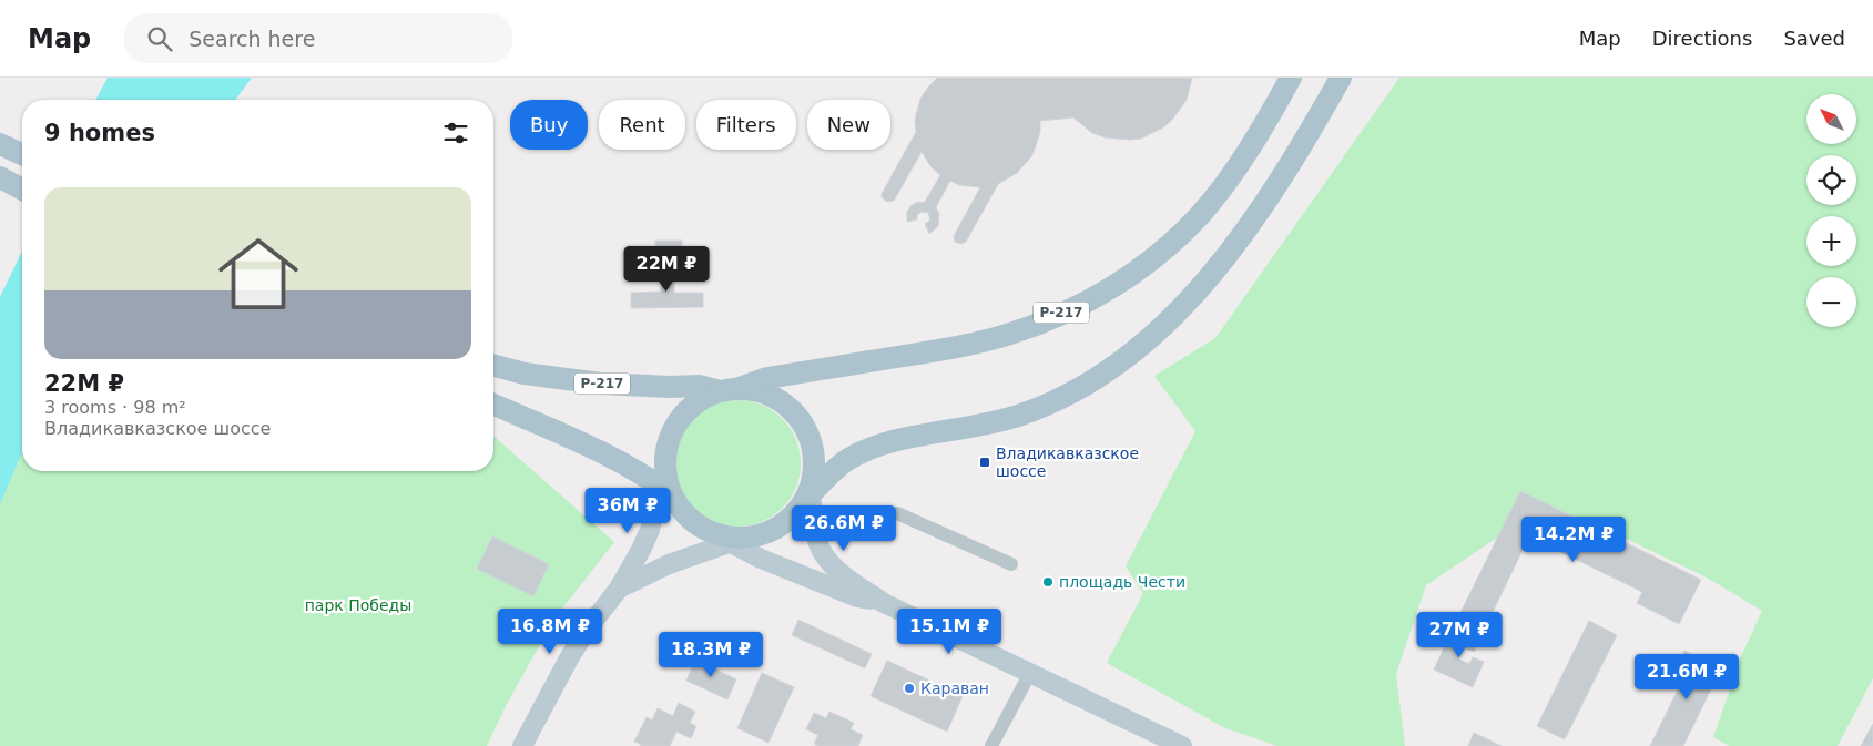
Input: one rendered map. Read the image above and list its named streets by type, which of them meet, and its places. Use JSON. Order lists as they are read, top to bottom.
{
  "streets": {
    "main road": ["Р-217"]
  },
  "parks": ["парк Победы"],
  "places": {
    "transit": ["Владикавказское шоссе"],
    "other": ["площадь Чести", "Караван"]
  },
  "north": "top left",
  "page": {
    "header": "Map",
    "search": "Search here",
    "nav": ["Map", "Directions", "Saved"],
    "map_buttons": ["+", "−"],
    "chip": [
      "Buy",
      "Rent",
      "Filters",
      "New"
    ],
    "heading": "9 homes",
    "list": [
      {
        "name": "22M ₽",
        "note": "3 rooms · 98 m² · Владикавказское шоссе"
      }
    ],
    "price": [
      "22M ₽",
      "36M ₽",
      "26.6M ₽",
      "14.2M ₽",
      "16.8M ₽",
      "15.1M ₽",
      "27M ₽",
      "18.3M ₽",
      "21.6M ₽"
    ]
  }
}
